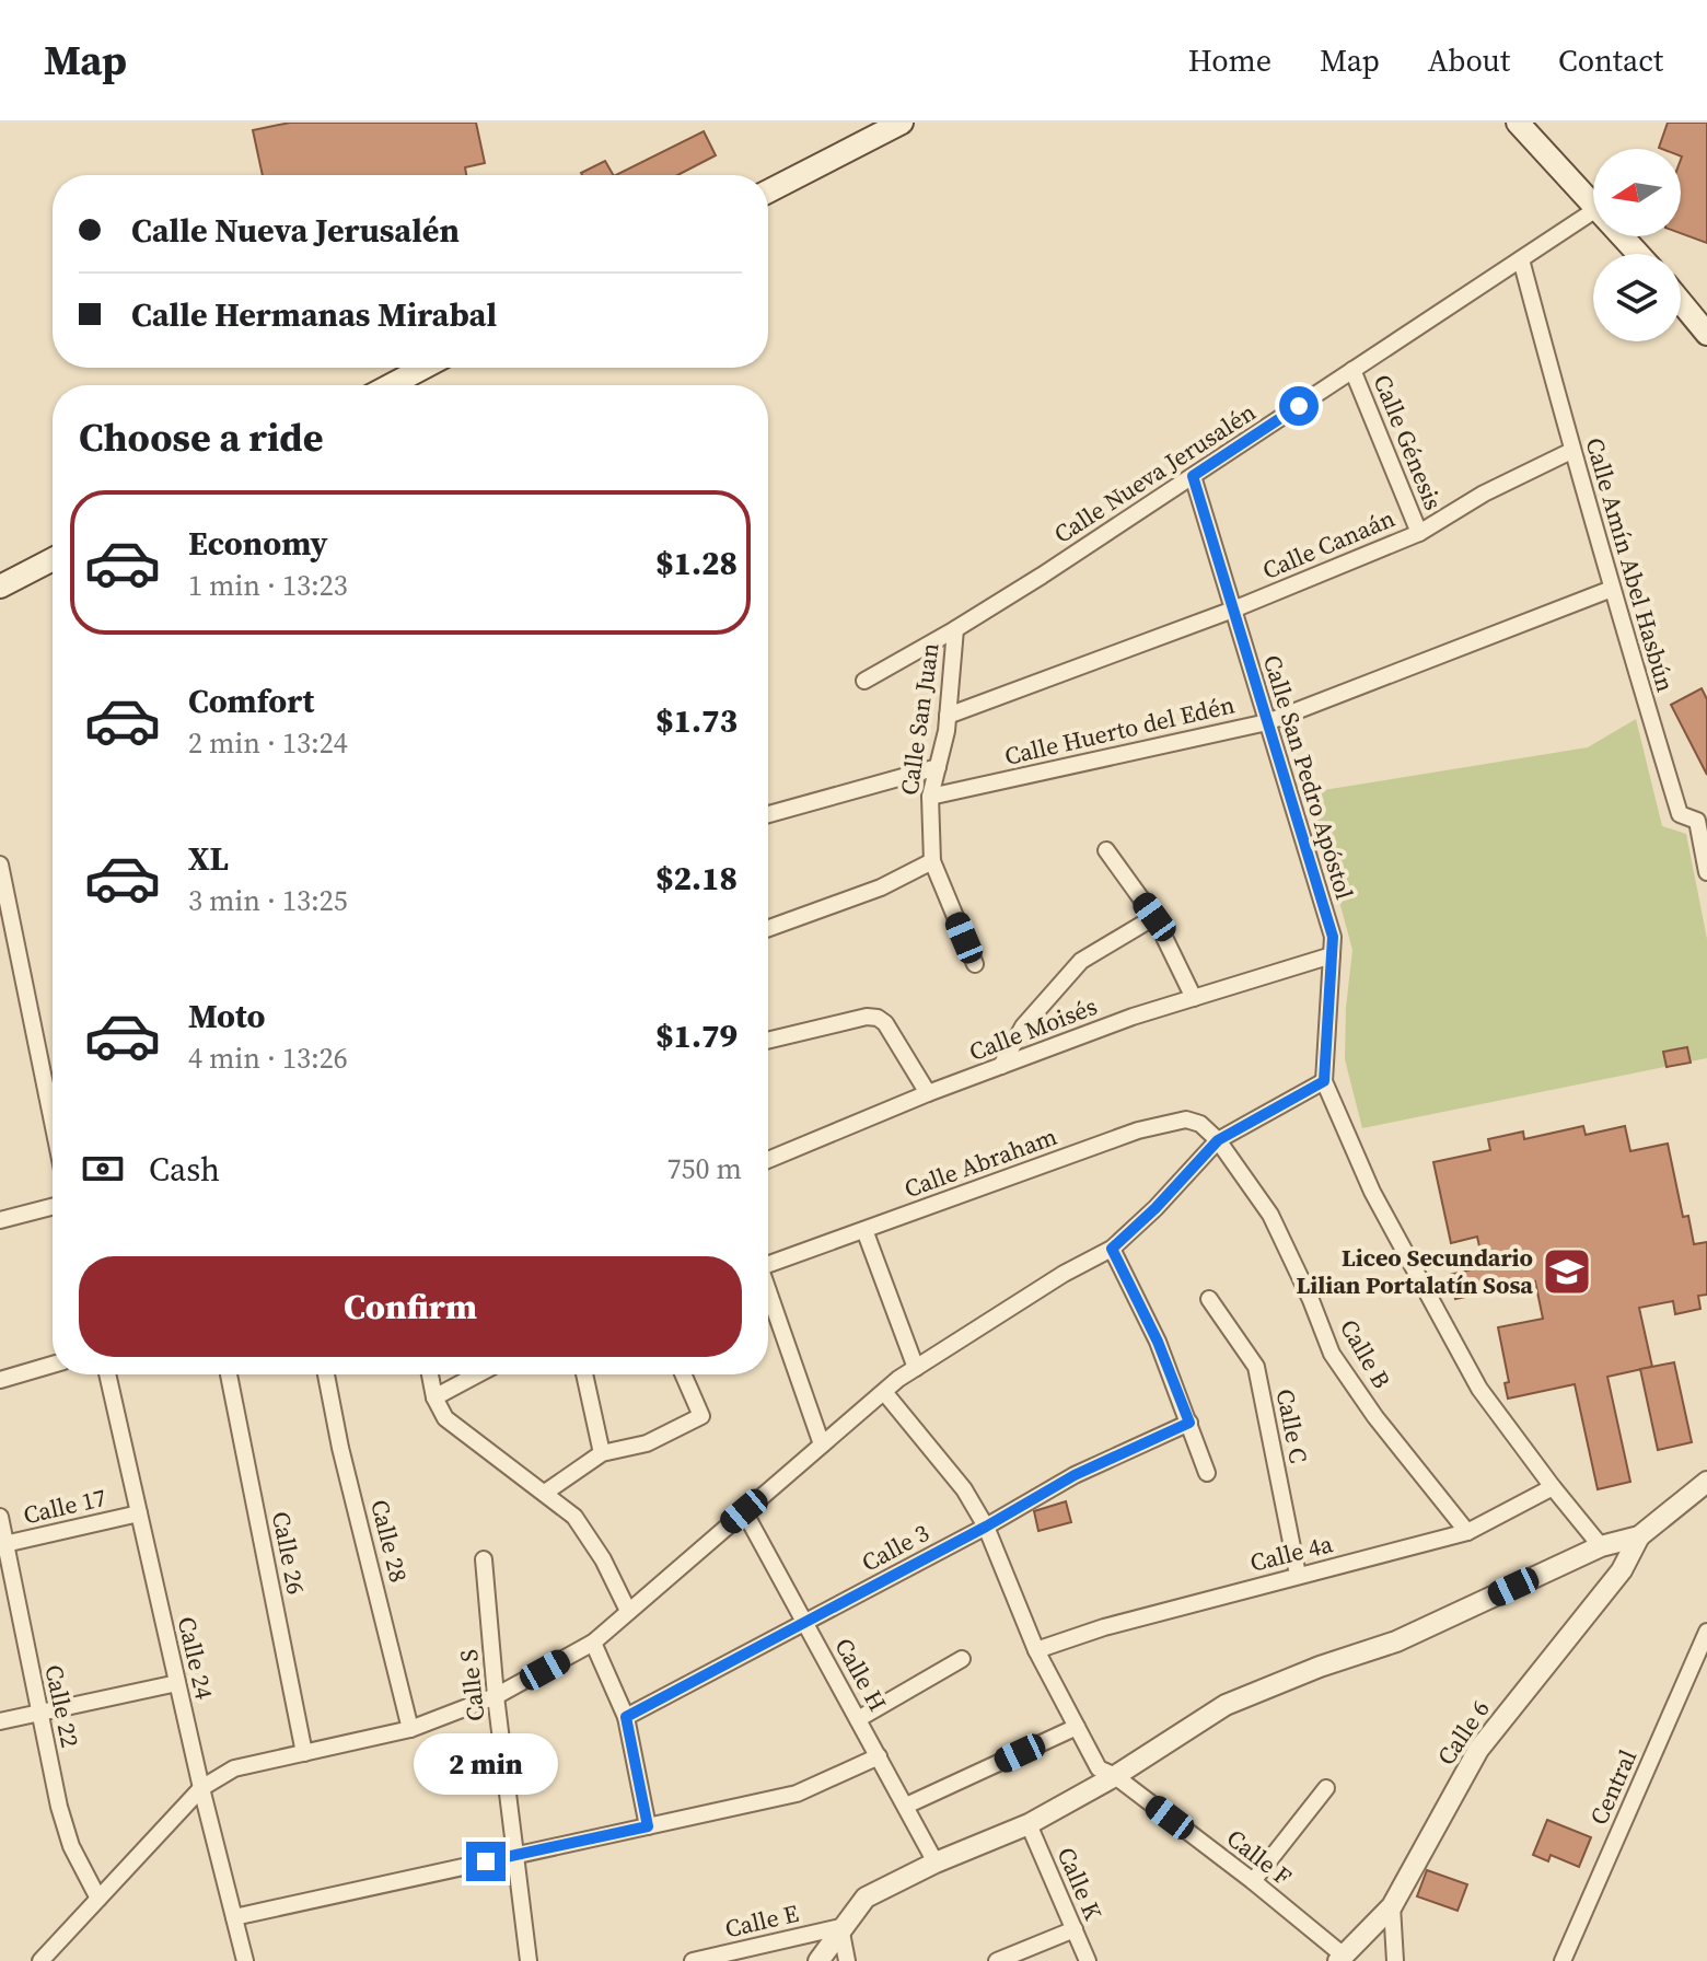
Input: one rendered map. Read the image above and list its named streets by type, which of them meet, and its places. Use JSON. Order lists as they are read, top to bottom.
{
  "streets": {
    "street": [
      "Calle Génesis",
      "Calle Nueva Jerusalén",
      "Calle Canaán",
      "Calle Amín Abel Hasbún",
      "Calle San Juan",
      "Calle Huerto del Edén",
      "Calle San Pedro Apóstol",
      "Calle Moisés",
      "Calle Abraham",
      "Calle B",
      "Calle C",
      "Calle 17",
      "Calle 28",
      "Calle 3",
      "Calle 26",
      "Calle 4a",
      "Calle 24",
      "Calle H",
      "Calle S",
      "Calle 22",
      "Calle 6",
      "Central",
      "Calle F",
      "Calle K",
      "Calle E"
    ]
  },
  "crossings": [
    ["Calle Génesis", "Calle Nueva Jerusalén"],
    ["Calle Génesis", "Calle Canaán"],
    ["Calle Nueva Jerusalén", "Calle Amín Abel Hasbún"],
    ["Calle Nueva Jerusalén", "Calle San Juan"],
    ["Calle Nueva Jerusalén", "Calle San Pedro Apóstol"],
    ["Calle Canaán", "Calle Amín Abel Hasbún"],
    ["Calle Canaán", "Calle San Juan"],
    ["Calle Canaán", "Calle San Pedro Apóstol"],
    ["Calle Amín Abel Hasbún", "Calle Huerto del Edén"],
    ["Calle San Juan", "Calle Huerto del Edén"],
    ["Calle Huerto del Edén", "Calle San Pedro Apóstol"],
    ["Calle San Pedro Apóstol", "Calle Moisés"],
    ["Calle San Pedro Apóstol", "Calle 4a"],
    ["Calle Abraham", "Calle B"],
    ["Calle B", "Calle 4a"],
    ["Calle C", "Calle 4a"],
    ["Calle 17", "Calle 24"],
    ["Calle 17", "Calle 22"],
    ["Calle 3", "Calle H"],
    ["Calle 6", "Calle F"]
  ],
  "places": {
    "school or university": ["Liceo Secundario Lilian Portalatín Sosa"]
  },
  "north": "left",
  "page": {
    "header": "Map",
    "nav": [
      "Home",
      "Map",
      "About",
      "Contact"
    ],
    "banner": ["Calle Nueva Jerusalén", "Calle Hermanas Mirabal"],
    "heading": "Choose a ride",
    "list": [
      {
        "name": "Economy",
        "note": "1 min · 13:23",
        "value": "$1.28"
      },
      {
        "name": "Comfort",
        "note": "2 min · 13:24",
        "value": "$1.73"
      },
      {
        "name": "XL",
        "note": "3 min · 13:25",
        "value": "$2.18"
      },
      {
        "name": "Moto",
        "note": "4 min · 13:26",
        "value": "$1.79"
      }
    ],
    "pay": ["Cash", "750 m"],
    "buttons": "Confirm",
    "bubble": "2 min"
  }
}
